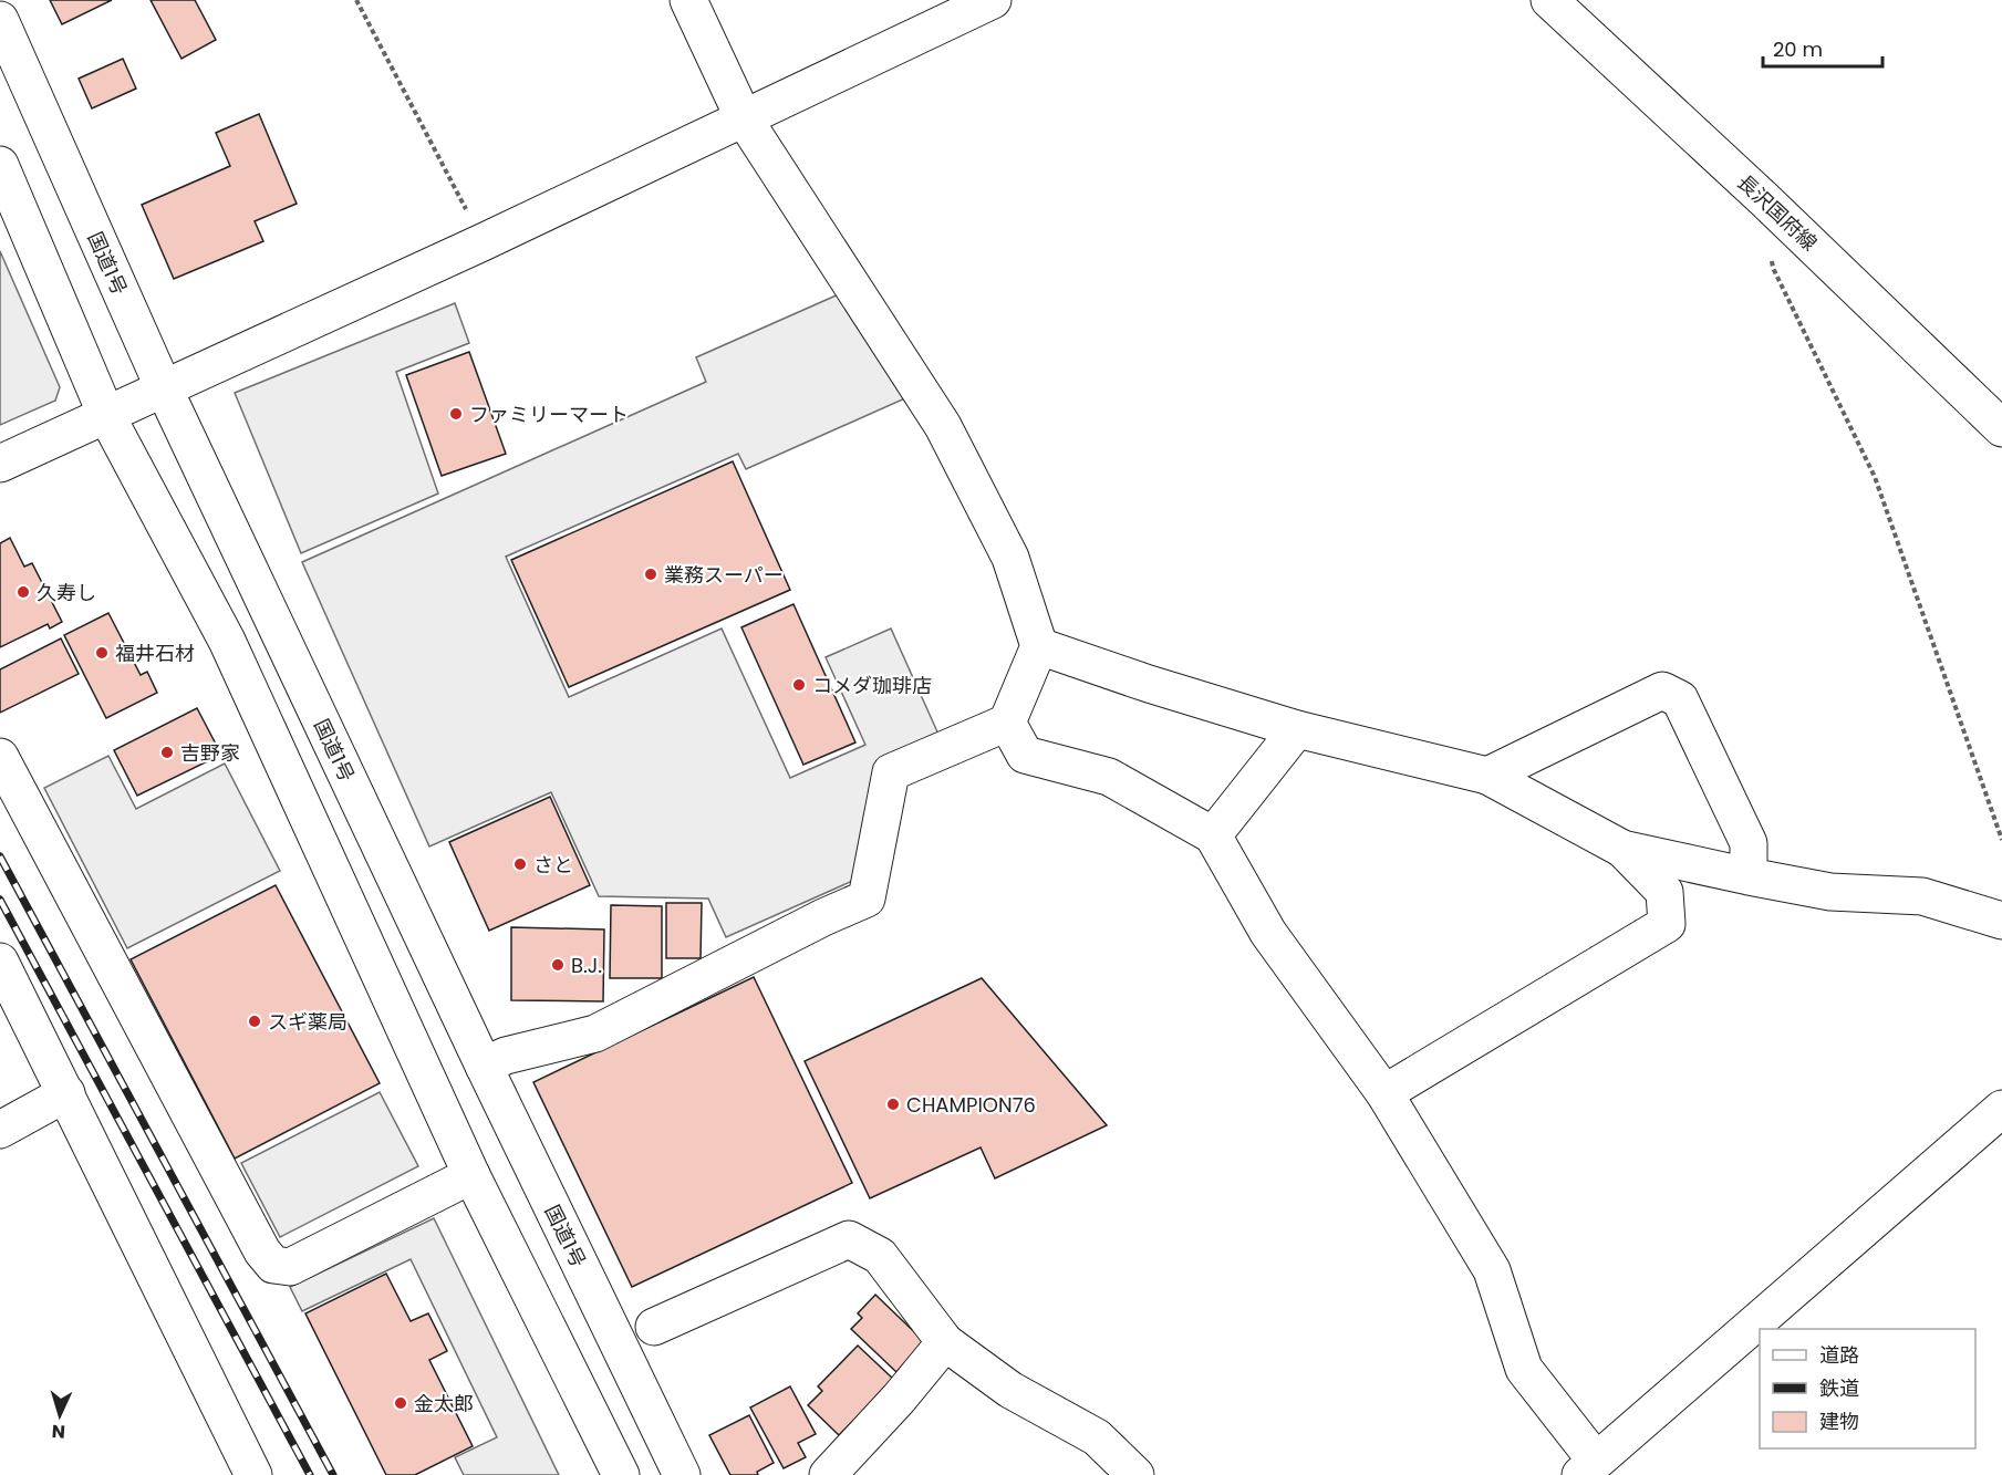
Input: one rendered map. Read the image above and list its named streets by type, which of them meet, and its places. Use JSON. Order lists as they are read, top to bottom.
{
  "streets": {
    "main road": ["長沢国府線", "国道1号"]
  },
  "places": [
    "ファミリーマート",
    "業務スーパー",
    "久寿し",
    "福井石材",
    "コメダ珈琲店",
    "吉野家",
    "さと",
    "B.J.",
    "スギ薬局",
    "CHAMPION76",
    "金太郎"
  ],
  "legend": ["道路", "鉄道", "建物"],
  "scale_bar": "20 m",
  "north": "bottom"
}
